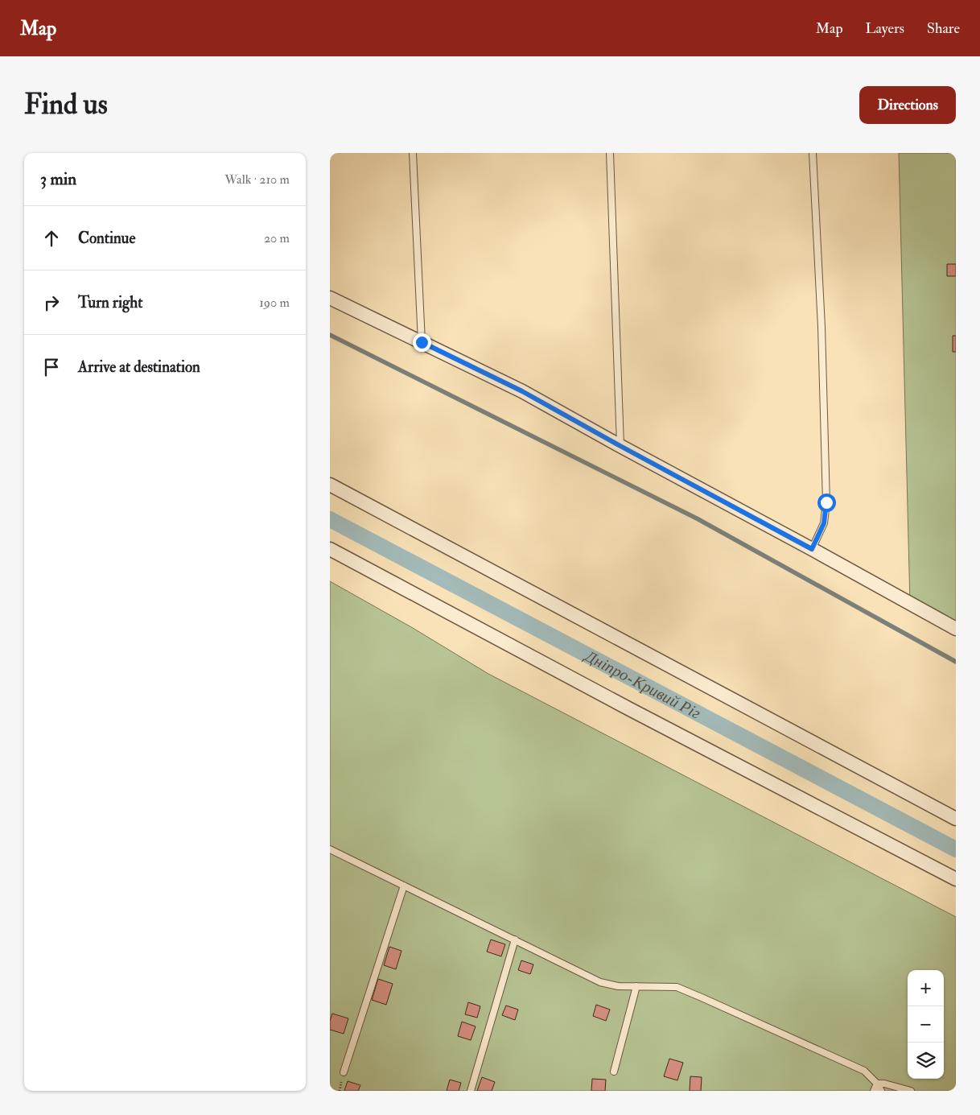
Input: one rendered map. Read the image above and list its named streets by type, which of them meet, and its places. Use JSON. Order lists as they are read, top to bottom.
{
  "water": ["Дніпро-Кривий Ріг"],
  "page": {
    "header": "Map",
    "nav": ["Map", "Layers", "Share"],
    "buttons": "Directions",
    "title": "Find us",
    "heading": ["3 min", "Walk · 210 m"],
    "list": [
      ["Continue", "20 m"],
      ["Turn right", "190 m"],
      "Arrive at destination"
    ],
    "map_buttons": ["+", "−"]
  }
}
